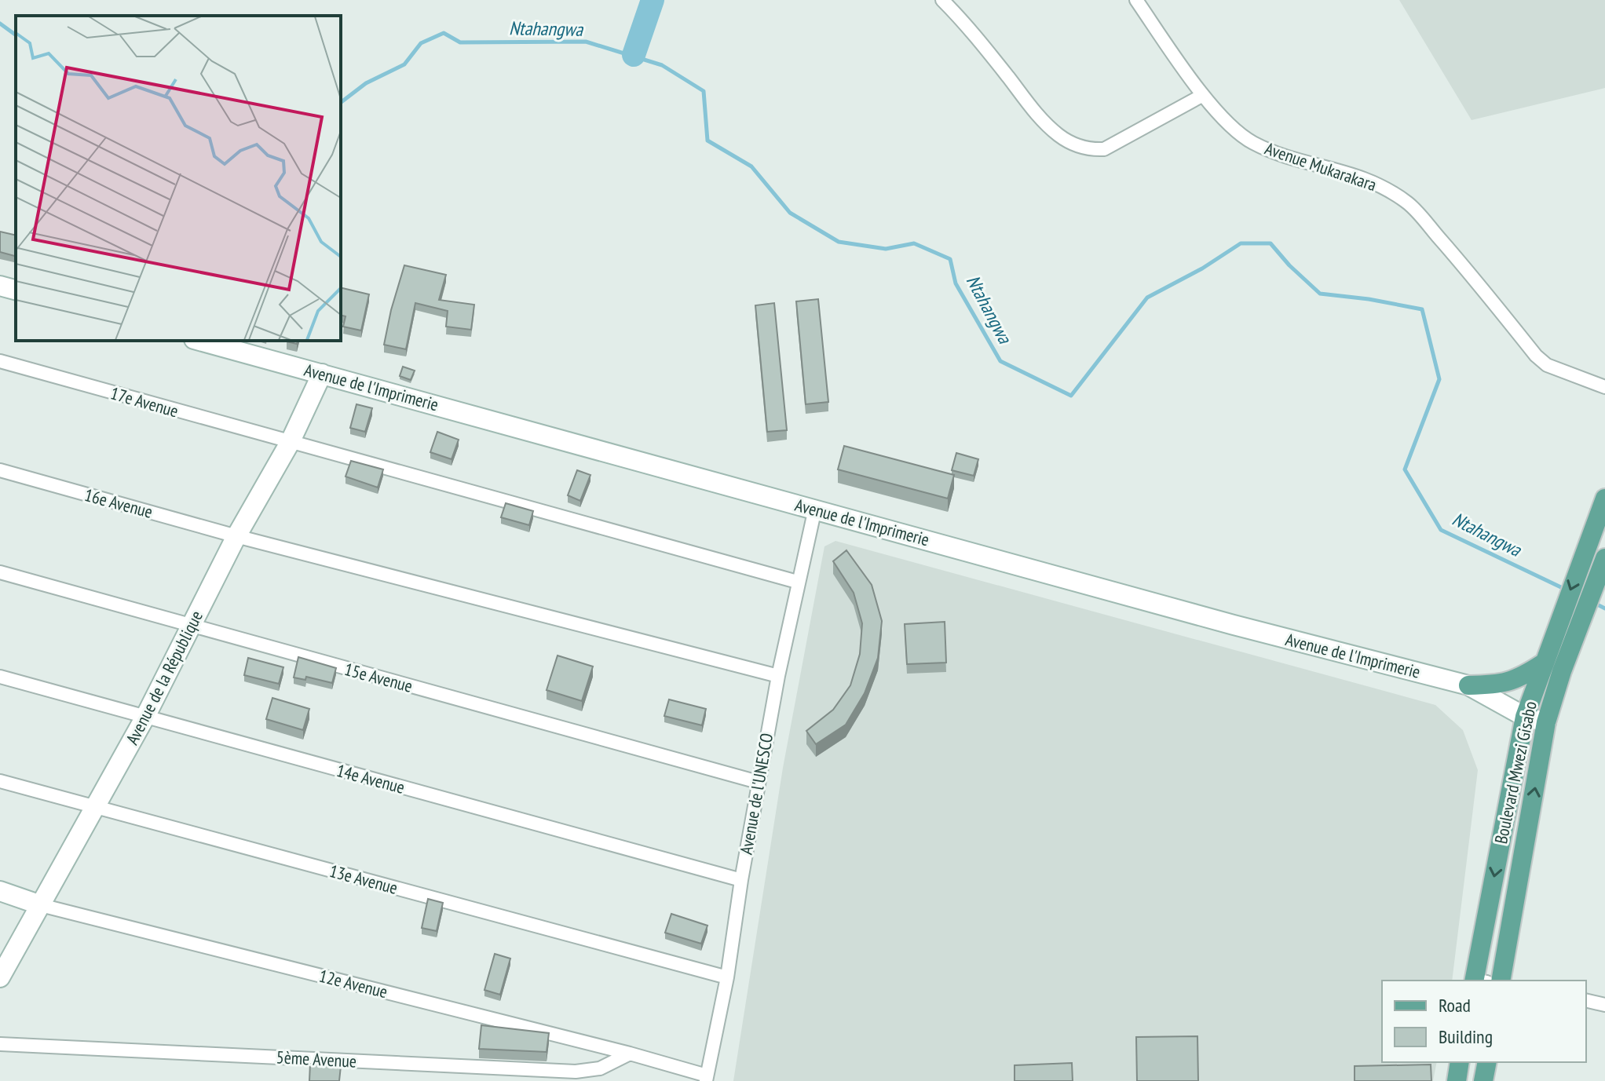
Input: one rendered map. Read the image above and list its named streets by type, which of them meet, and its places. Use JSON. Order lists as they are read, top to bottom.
{
  "streets": {
    "main road": ["Boulevard Mwezi Gisabo"],
    "street": [
      "Avenue Mukarakara",
      "Avenue de l'Imprimerie",
      "17e Avenue",
      "16e Avenue",
      "Avenue de la République",
      "15e Avenue",
      "14e Avenue",
      "Avenue de l'UNESCO",
      "13e Avenue",
      "12e Avenue",
      "5ème Avenue"
    ]
  },
  "crossings": [
    ["Avenue de l'Imprimerie", "Avenue de la République"],
    ["Avenue de l'Imprimerie", "Boulevard Mwezi Gisabo"],
    ["Avenue de l'Imprimerie", "Avenue de l'UNESCO"],
    ["17e Avenue", "Avenue de la République"],
    ["17e Avenue", "Avenue de l'UNESCO"],
    ["16e Avenue", "Avenue de la République"],
    ["16e Avenue", "Avenue de l'UNESCO"],
    ["Avenue de la République", "15e Avenue"],
    ["Avenue de la République", "14e Avenue"],
    ["Avenue de la République", "13e Avenue"],
    ["Avenue de la République", "12e Avenue"],
    ["15e Avenue", "Avenue de l'UNESCO"],
    ["14e Avenue", "Avenue de l'UNESCO"],
    ["Avenue de l'UNESCO", "13e Avenue"],
    ["Avenue de l'UNESCO", "12e Avenue"],
    ["12e Avenue", "5ème Avenue"]
  ],
  "water": ["Ntahangwa"],
  "legend": ["Road", "Building"]
}
